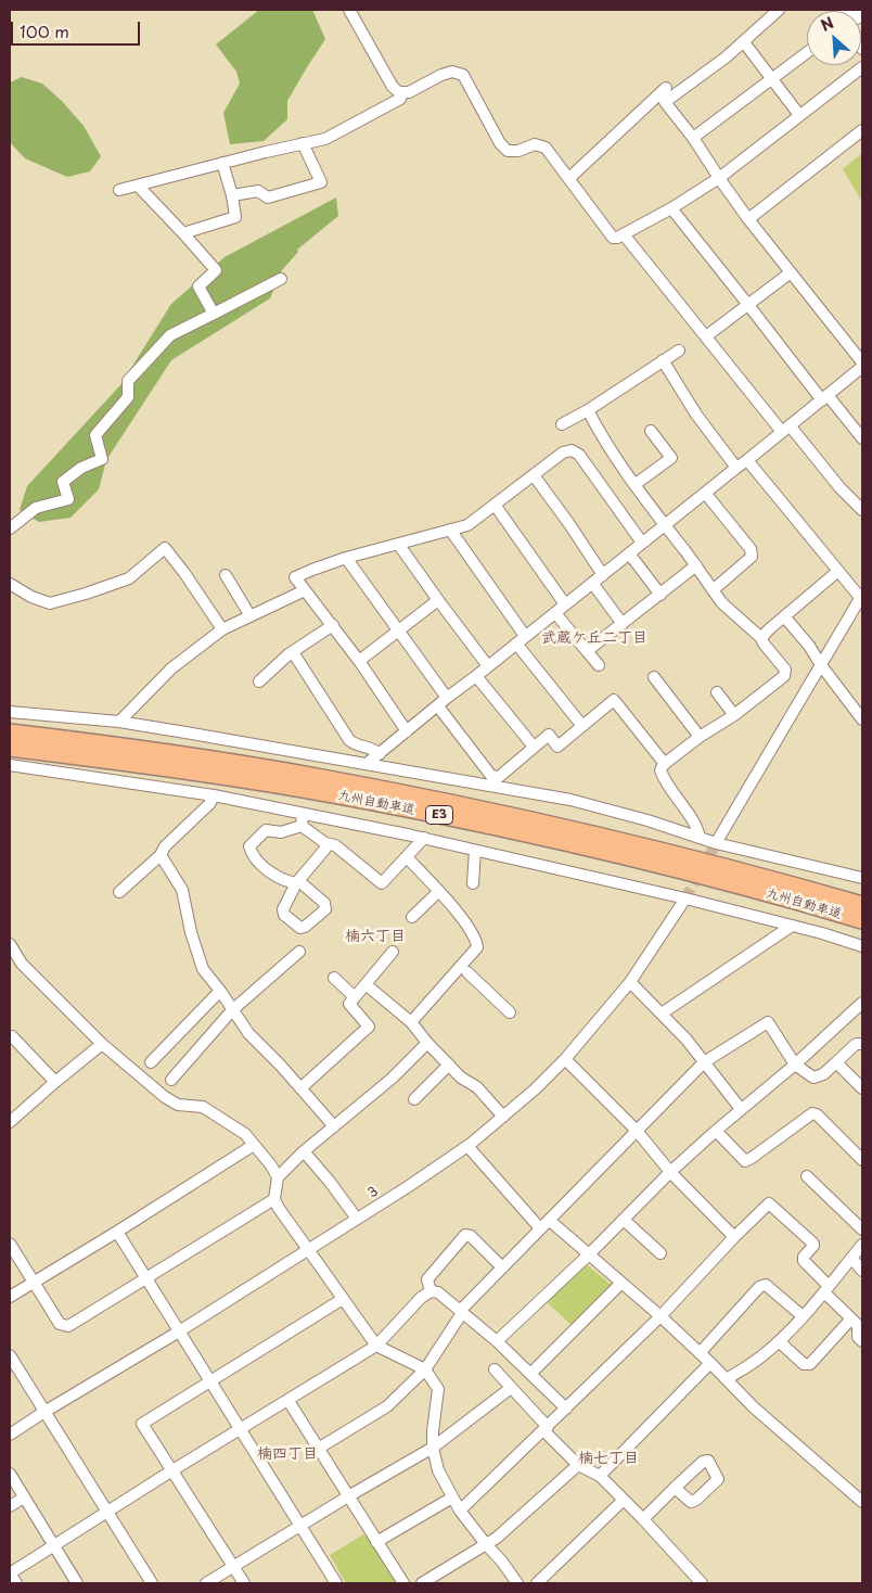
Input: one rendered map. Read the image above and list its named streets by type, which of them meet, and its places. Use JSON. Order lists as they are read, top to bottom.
{
  "streets": {
    "highway": ["九州自動車道", "E3"],
    "street": ["3"]
  },
  "districts": [
    "武蔵ケ丘二丁目",
    "楠六丁目",
    "楠四丁目",
    "楠七丁目"
  ],
  "scale_bar": "100 m",
  "north": "top left"
}
